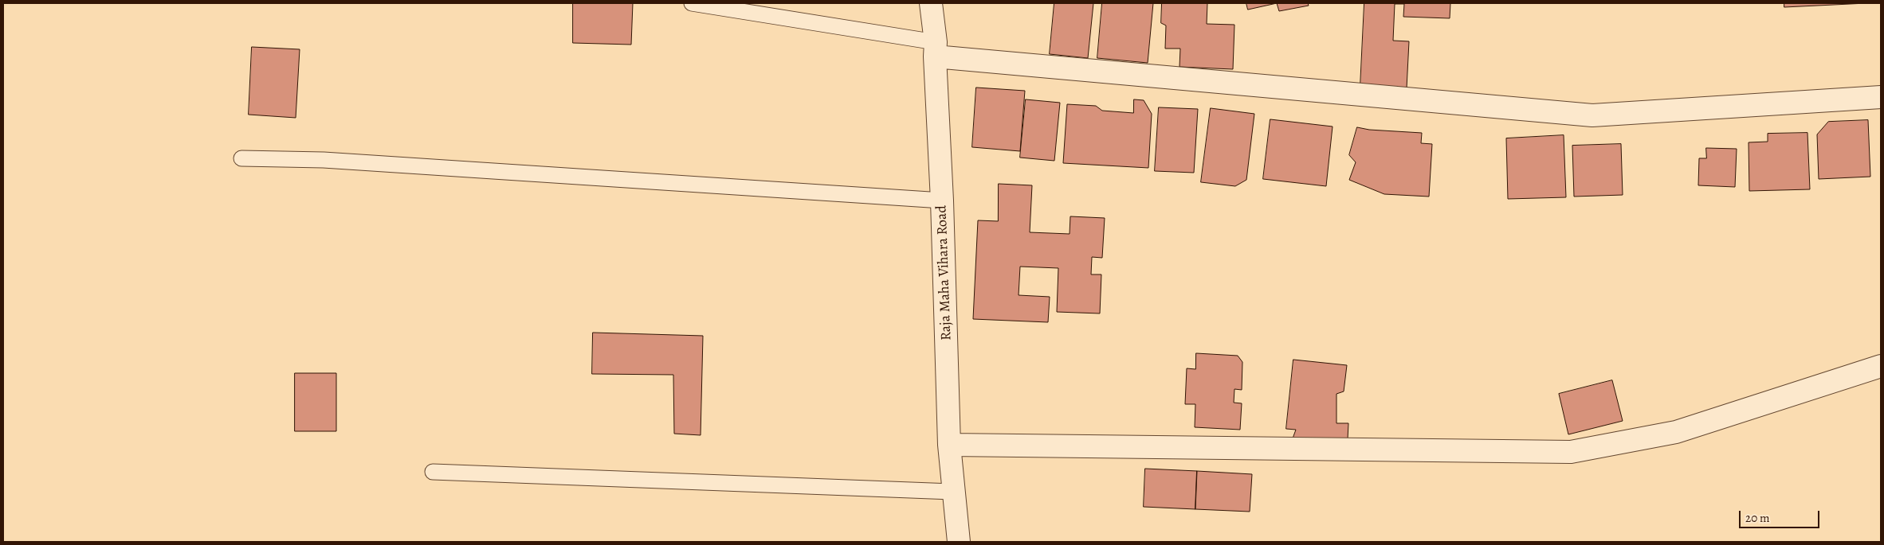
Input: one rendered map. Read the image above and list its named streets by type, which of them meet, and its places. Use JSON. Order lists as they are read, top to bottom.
{
  "streets": {
    "street": ["Raja Maha Vihara Road"]
  },
  "scale_bar": "20 m"
}
